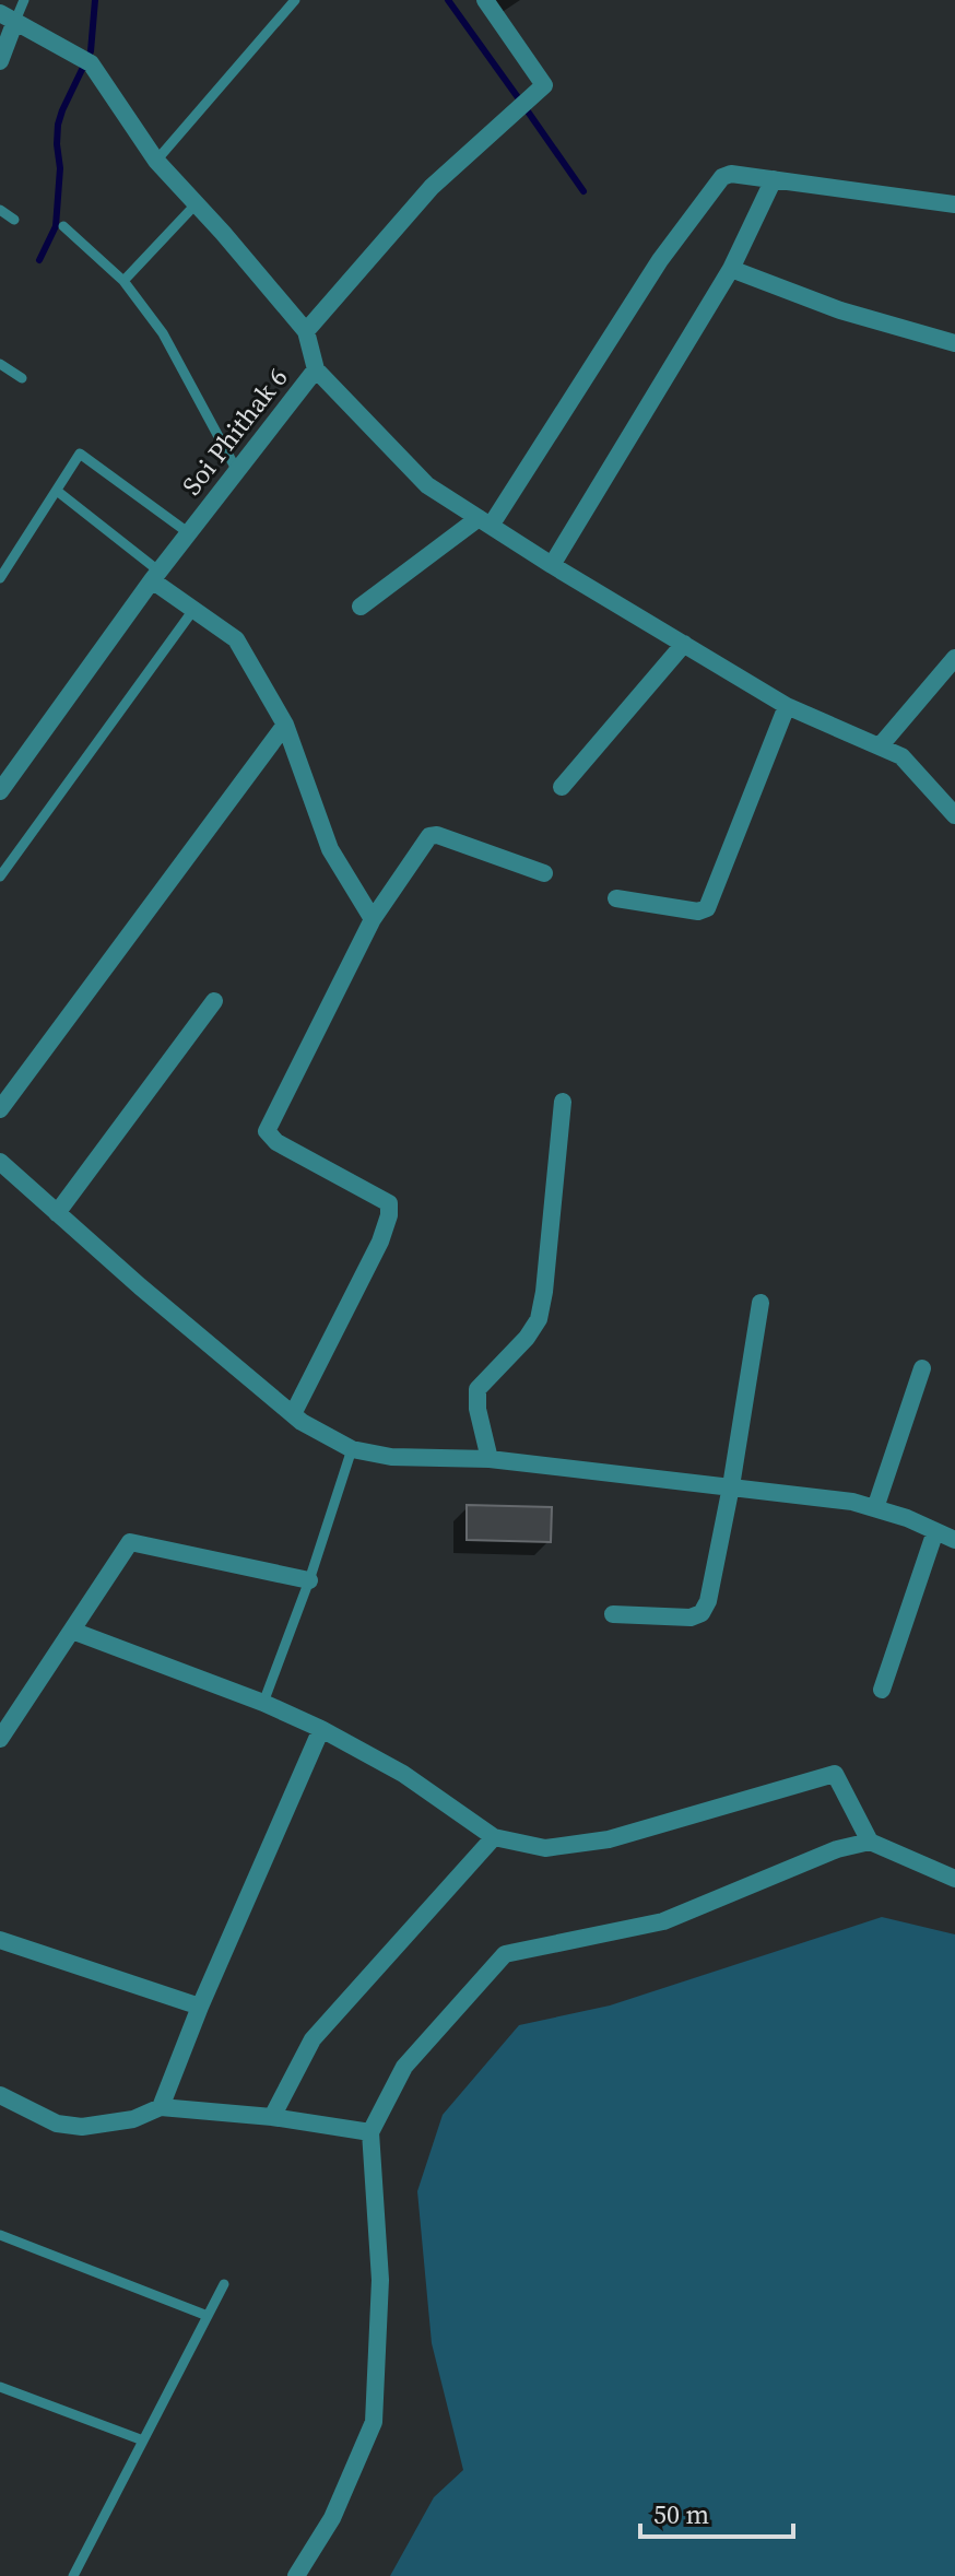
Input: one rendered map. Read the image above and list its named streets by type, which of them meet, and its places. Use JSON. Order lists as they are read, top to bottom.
{
  "streets": {
    "street": ["Soi Phithak 6"]
  },
  "scale_bar": "50 m"
}
